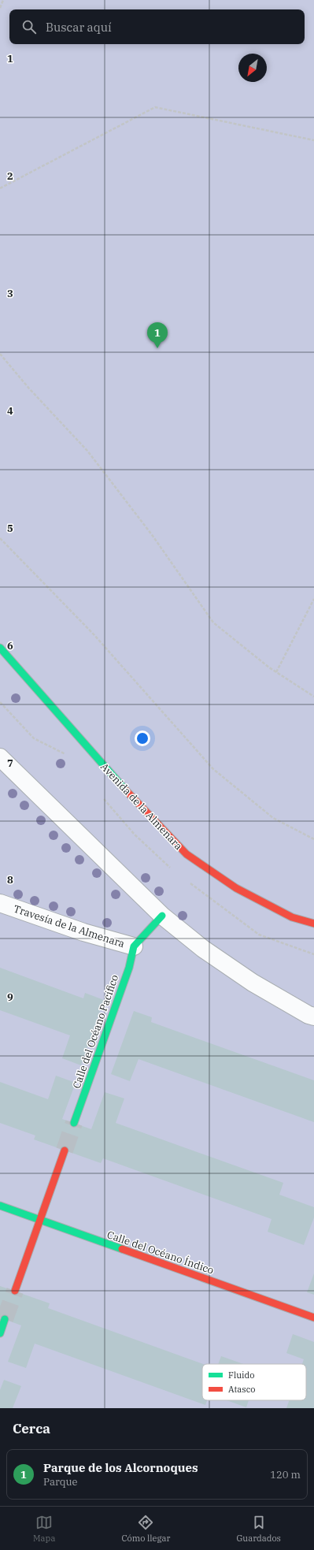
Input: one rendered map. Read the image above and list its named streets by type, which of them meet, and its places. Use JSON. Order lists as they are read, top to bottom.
{
  "streets": {
    "street": [
      "Avenida de la Almenara",
      "Travesía de la Almenara",
      "Calle del Océano Pacífico",
      "Calle del Océano Índico"
    ]
  },
  "crossings": [
    ["Travesía de la Almenara", "Calle del Océano Pacífico"]
  ],
  "legend": ["Fluido", "Atasco"],
  "north": "bottom left",
  "page": {
    "search": "Buscar aquí",
    "pins": "1",
    "heading": "Cerca",
    "list": [
      {
        "mark": "1",
        "name": "Parque de los Alcornoques",
        "note": "Parque",
        "value": "120 m"
      }
    ],
    "nav": ["Mapa", "Cómo llegar", "Guardados"]
  },
  "grid": {
    "rows": [
      "1",
      "2",
      "3",
      "4",
      "5",
      "6",
      "7",
      "8",
      "9"
    ]
  }
}
